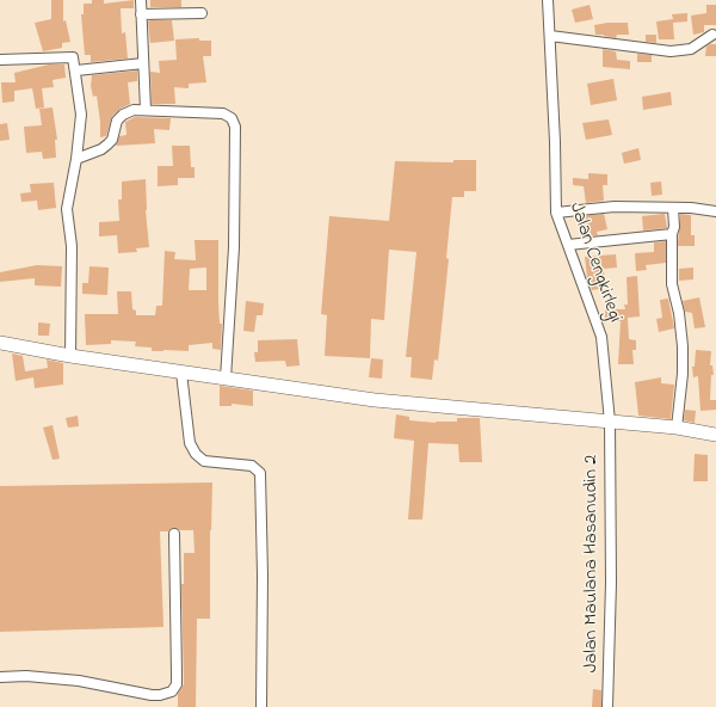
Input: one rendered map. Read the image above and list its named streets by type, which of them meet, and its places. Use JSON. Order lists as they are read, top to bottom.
{
  "streets": {
    "street": ["Jalan Cengkirlegi", "Jalan Maulana Hasanudin 2"]
  },
  "crossings": [
    ["Jalan Cengkirlegi", "Jalan Maulana Hasanudin 2"]
  ]
}
